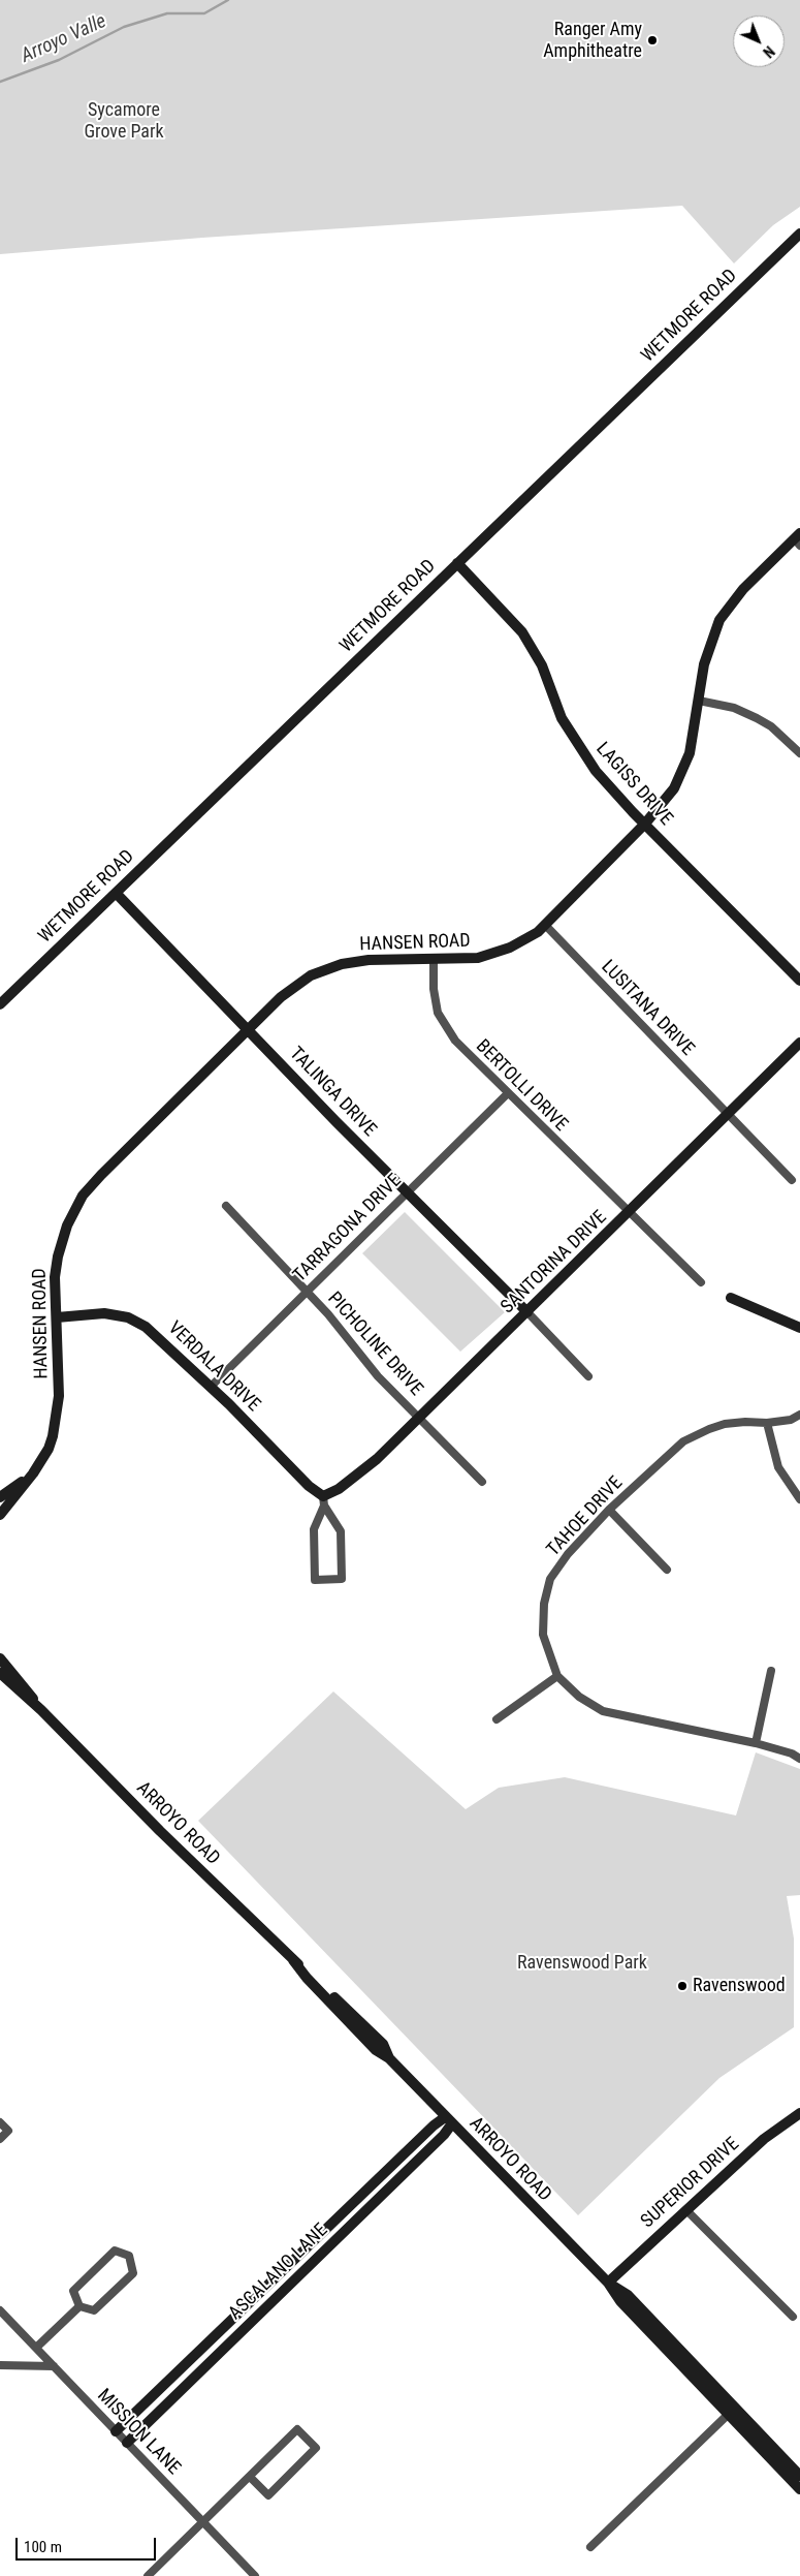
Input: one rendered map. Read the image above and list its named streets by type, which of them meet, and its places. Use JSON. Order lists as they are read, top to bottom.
{
  "streets": {
    "street": [
      "WETMORE ROAD",
      "LAGISS DRIVE",
      "HANSEN ROAD",
      "LUSITANA DRIVE",
      "BERTOLLI DRIVE",
      "TALINGA DRIVE",
      "TARRAGONA DRIVE",
      "SANTORINA DRIVE",
      "PICHOLINE DRIVE",
      "VERDALA DRIVE",
      "TAHOE DRIVE",
      "ARROYO ROAD",
      "SUPERIOR DRIVE",
      "ASCALANO LANE",
      "MISSION LANE"
    ]
  },
  "crossings": [
    ["WETMORE ROAD", "LAGISS DRIVE"],
    ["WETMORE ROAD", "TALINGA DRIVE"],
    ["LAGISS DRIVE", "HANSEN ROAD"],
    ["HANSEN ROAD", "LUSITANA DRIVE"],
    ["HANSEN ROAD", "BERTOLLI DRIVE"],
    ["HANSEN ROAD", "TALINGA DRIVE"],
    ["HANSEN ROAD", "VERDALA DRIVE"],
    ["LUSITANA DRIVE", "SANTORINA DRIVE"],
    ["BERTOLLI DRIVE", "TARRAGONA DRIVE"],
    ["BERTOLLI DRIVE", "SANTORINA DRIVE"],
    ["TALINGA DRIVE", "TARRAGONA DRIVE"],
    ["TALINGA DRIVE", "SANTORINA DRIVE"],
    ["TARRAGONA DRIVE", "PICHOLINE DRIVE"],
    ["TARRAGONA DRIVE", "VERDALA DRIVE"],
    ["SANTORINA DRIVE", "PICHOLINE DRIVE"],
    ["SANTORINA DRIVE", "VERDALA DRIVE"],
    ["ARROYO ROAD", "SUPERIOR DRIVE"],
    ["ARROYO ROAD", "ASCALANO LANE"],
    ["ASCALANO LANE", "MISSION LANE"]
  ],
  "water": ["Arroyo Valle"],
  "parks": ["Sycamore Grove Park", "Ravenswood Park"],
  "places": ["Ranger Amy Amphitheatre", "Ravenswood"],
  "scale_bar": "100 m",
  "north": "bottom right"
}
